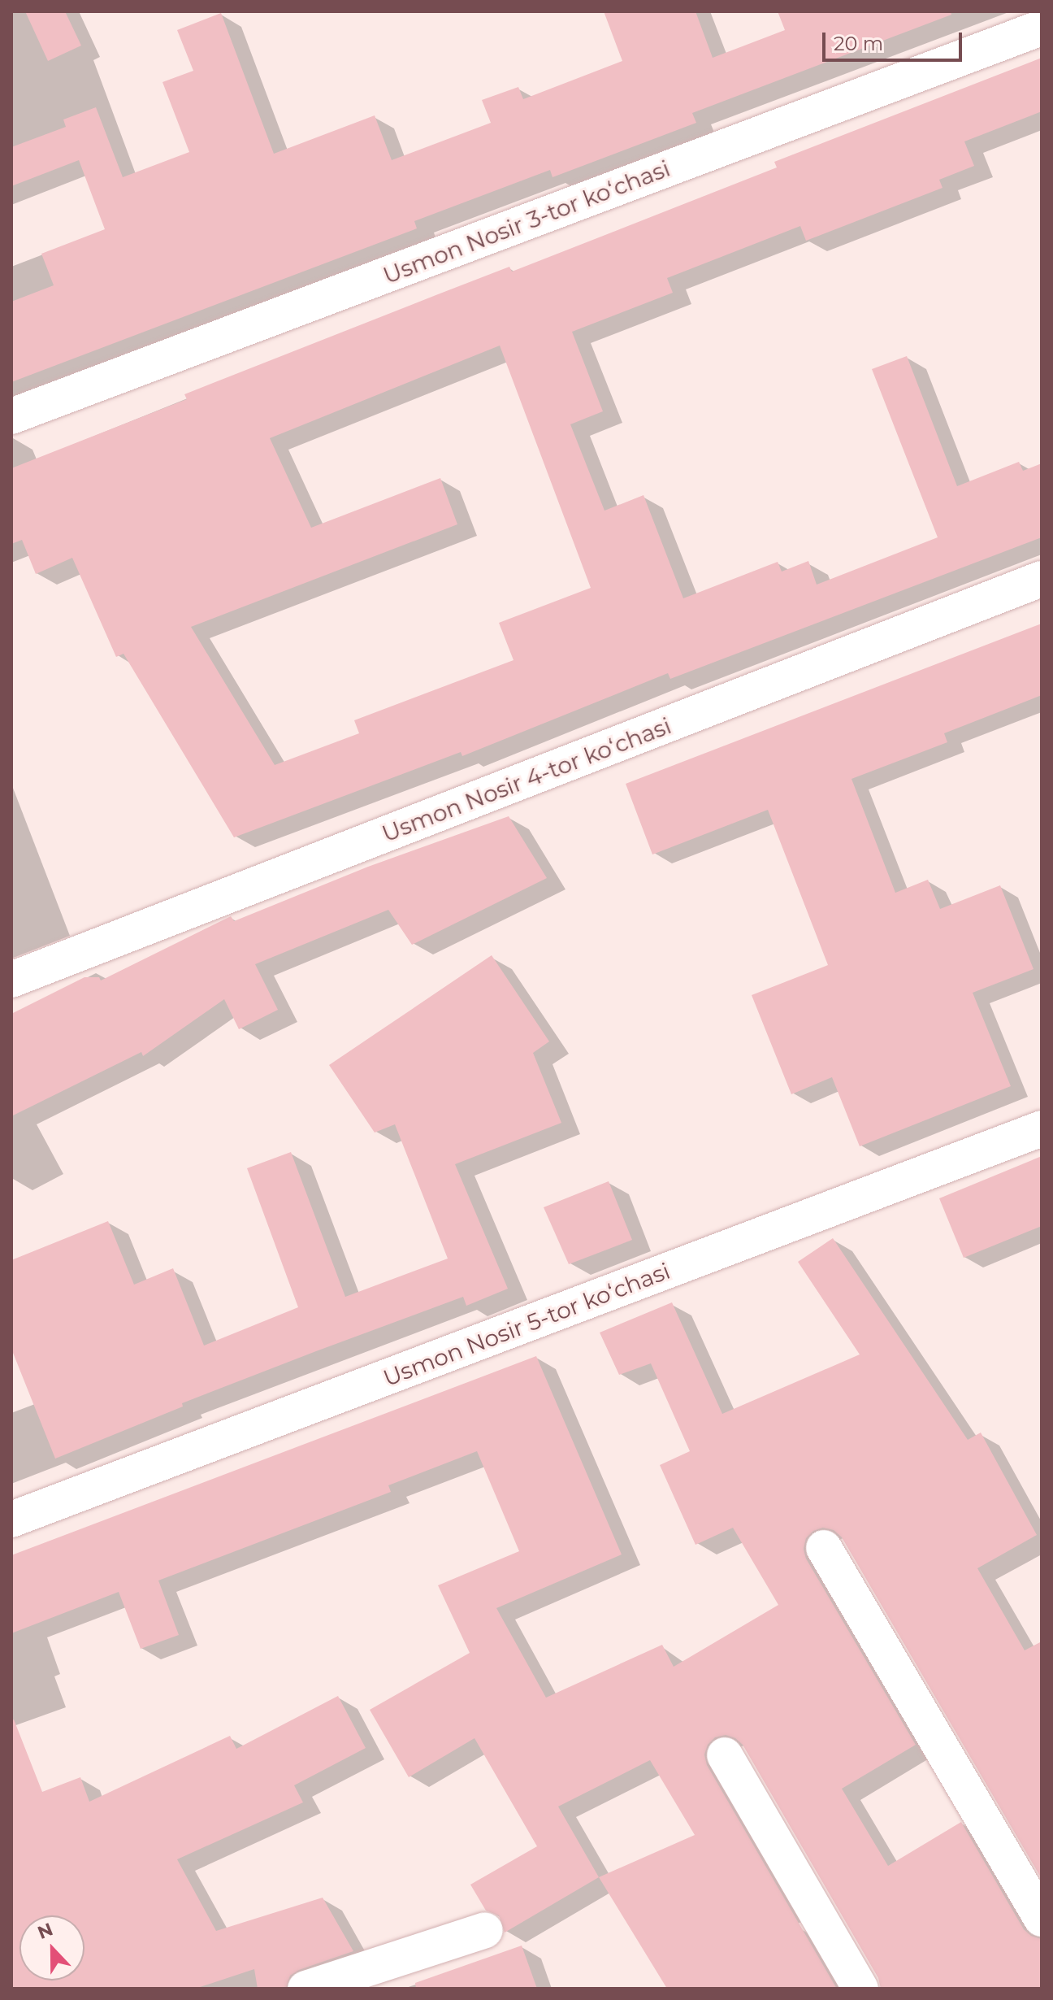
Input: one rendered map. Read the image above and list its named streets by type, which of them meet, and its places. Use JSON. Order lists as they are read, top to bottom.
{
  "streets": {
    "street": ["Usmon Nosir 3-tor koʻchasi", "Usmon Nosir 4-tor koʻchasi", "Usmon Nosir 5-tor koʻchasi"]
  },
  "scale_bar": "20 m",
  "north": "top"
}
